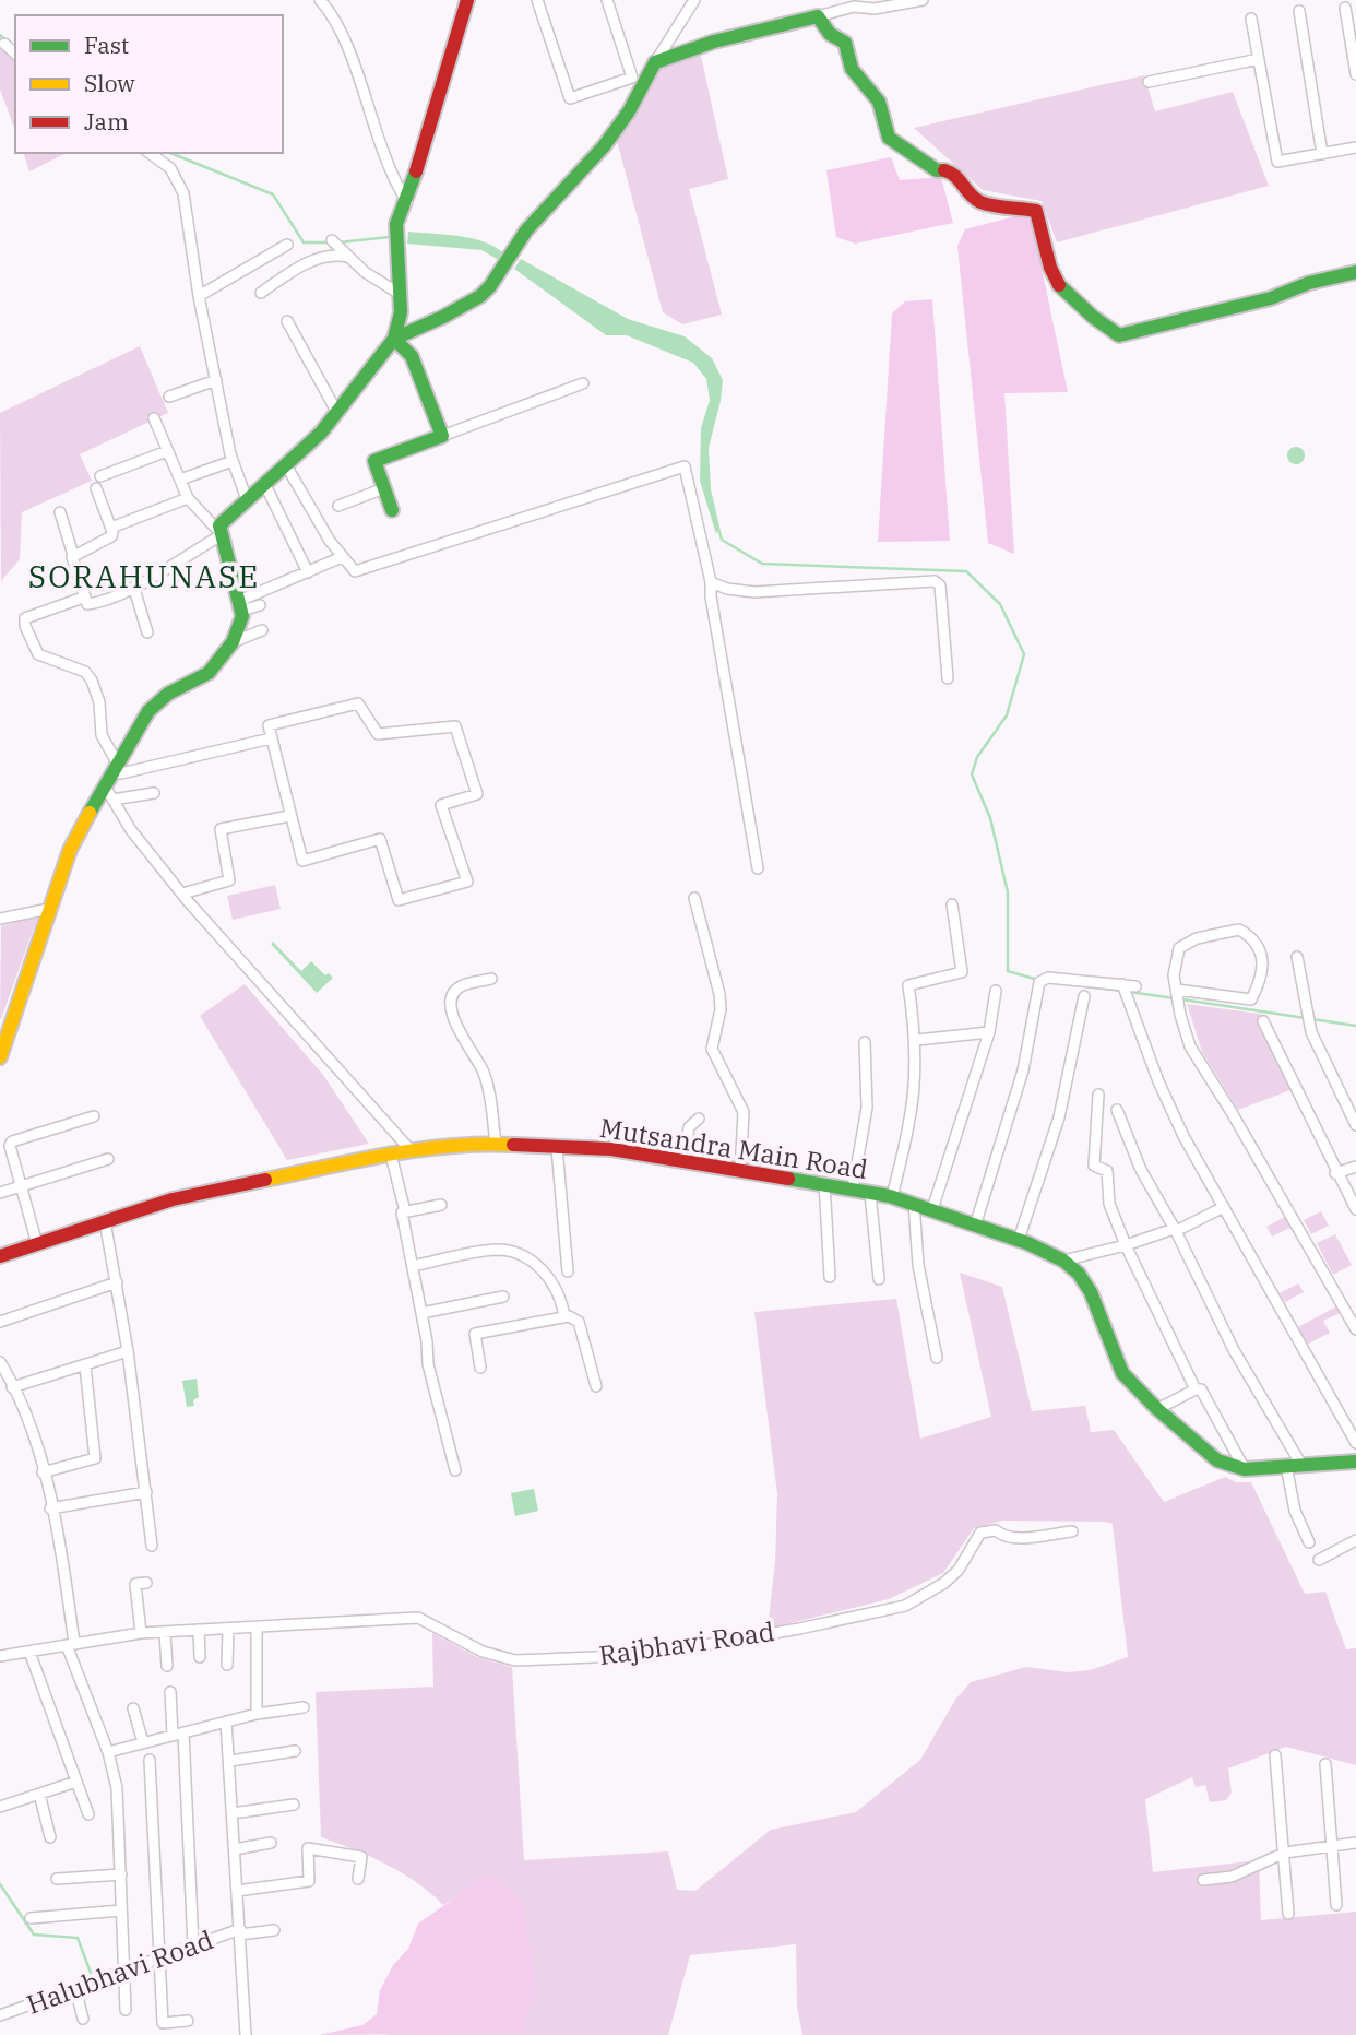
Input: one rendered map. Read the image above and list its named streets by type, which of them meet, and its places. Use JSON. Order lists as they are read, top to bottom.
{
  "streets": {
    "street": ["Mutsandra Main Road", "Rajbhavi Road", "Halubhavi Road"]
  },
  "districts": ["SORAHUNASE"],
  "legend": ["Fast", "Slow", "Jam"]
}
